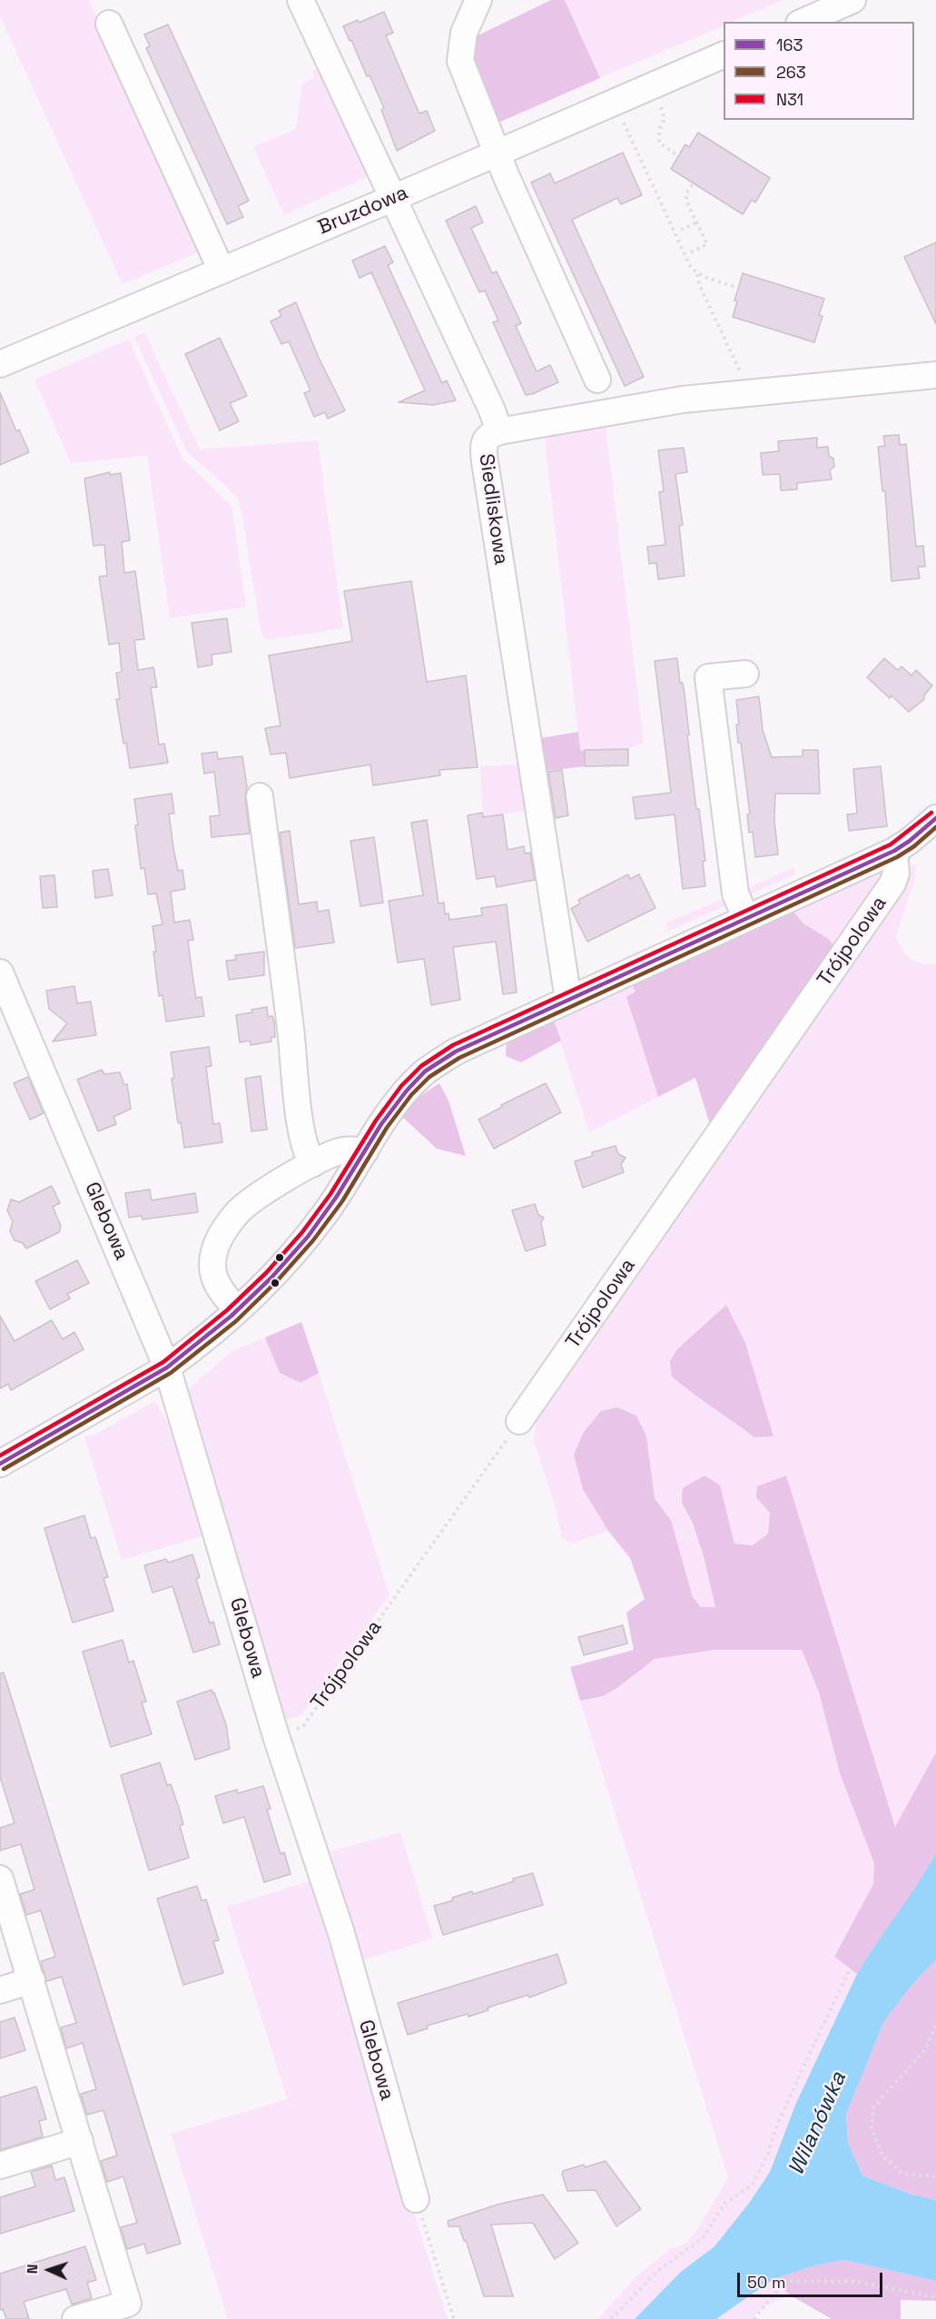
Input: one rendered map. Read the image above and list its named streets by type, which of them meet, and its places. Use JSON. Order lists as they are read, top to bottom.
{
  "streets": {
    "street": [
      "Bruzdowa",
      "Siedliskowa",
      "Trójpolowa",
      "Glebowa"
    ]
  },
  "crossings": [
    ["Trójpolowa", "Glebowa"]
  ],
  "water": ["Wilanówka"],
  "lines": ["transit line N31", "transit line 163", "transit line 263"],
  "legend": ["163", "263", "N31"],
  "scale_bar": "50 m",
  "north": "left"
}
